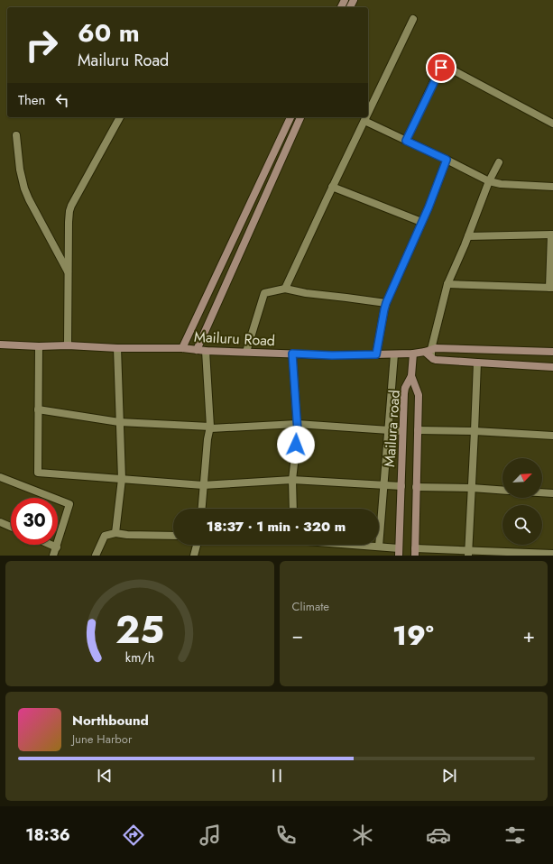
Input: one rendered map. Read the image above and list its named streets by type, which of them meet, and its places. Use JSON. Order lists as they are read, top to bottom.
{
  "streets": {
    "street": ["Mailuru Road", "Mailura road"]
  },
  "north": "top right",
  "page": {
    "turn": ["60 m", "Mailuru Road"],
    "then": "Then",
    "limit": "30",
    "trip": "18:37 · 1 min · 320 m",
    "tile": "Climate",
    "heat": ["−", "19°", "+"],
    "song": ["Northbound", "June Harbor"],
    "tabs": "18:36",
    "gauge": ["25", "km/h"]
  }
}
